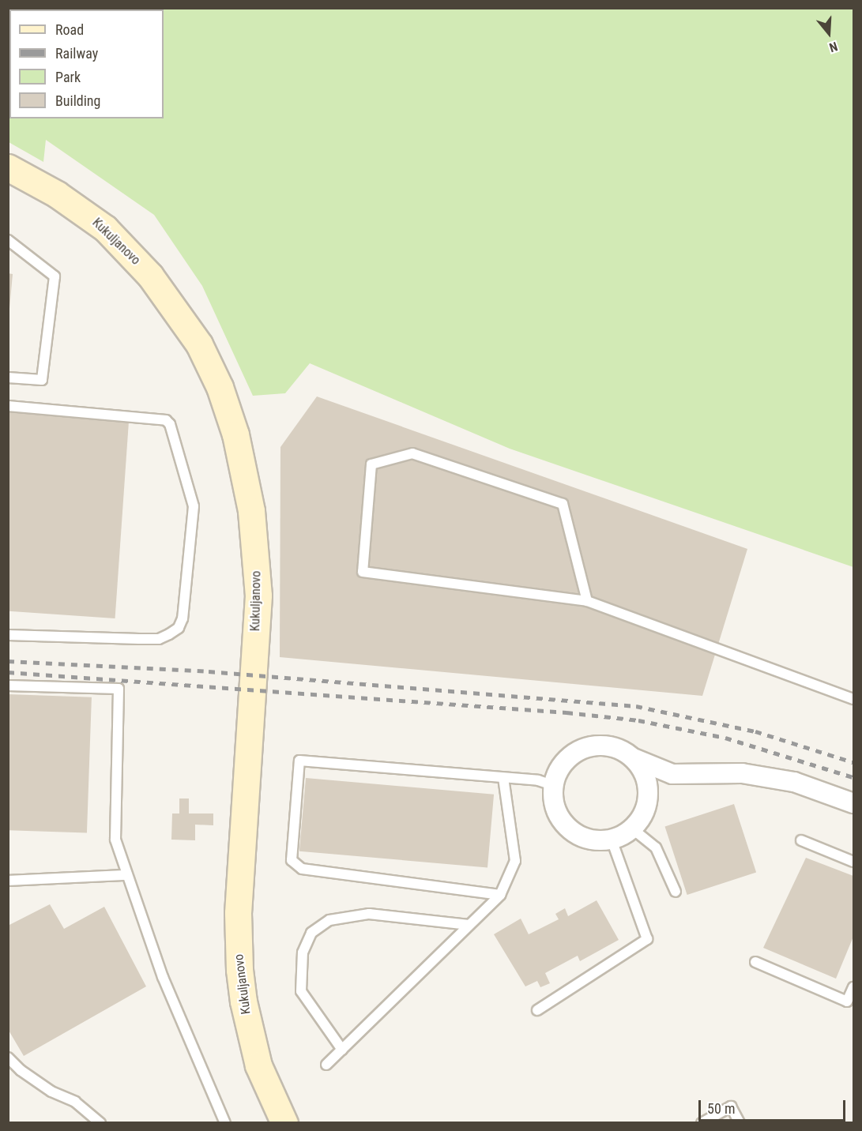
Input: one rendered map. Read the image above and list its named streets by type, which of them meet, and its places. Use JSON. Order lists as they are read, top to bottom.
{
  "streets": {
    "main road": ["Kukuljanovo"]
  },
  "legend": [
    "Road",
    "Railway",
    "Park",
    "Building"
  ],
  "scale_bar": "50 m",
  "north": "bottom"
}
